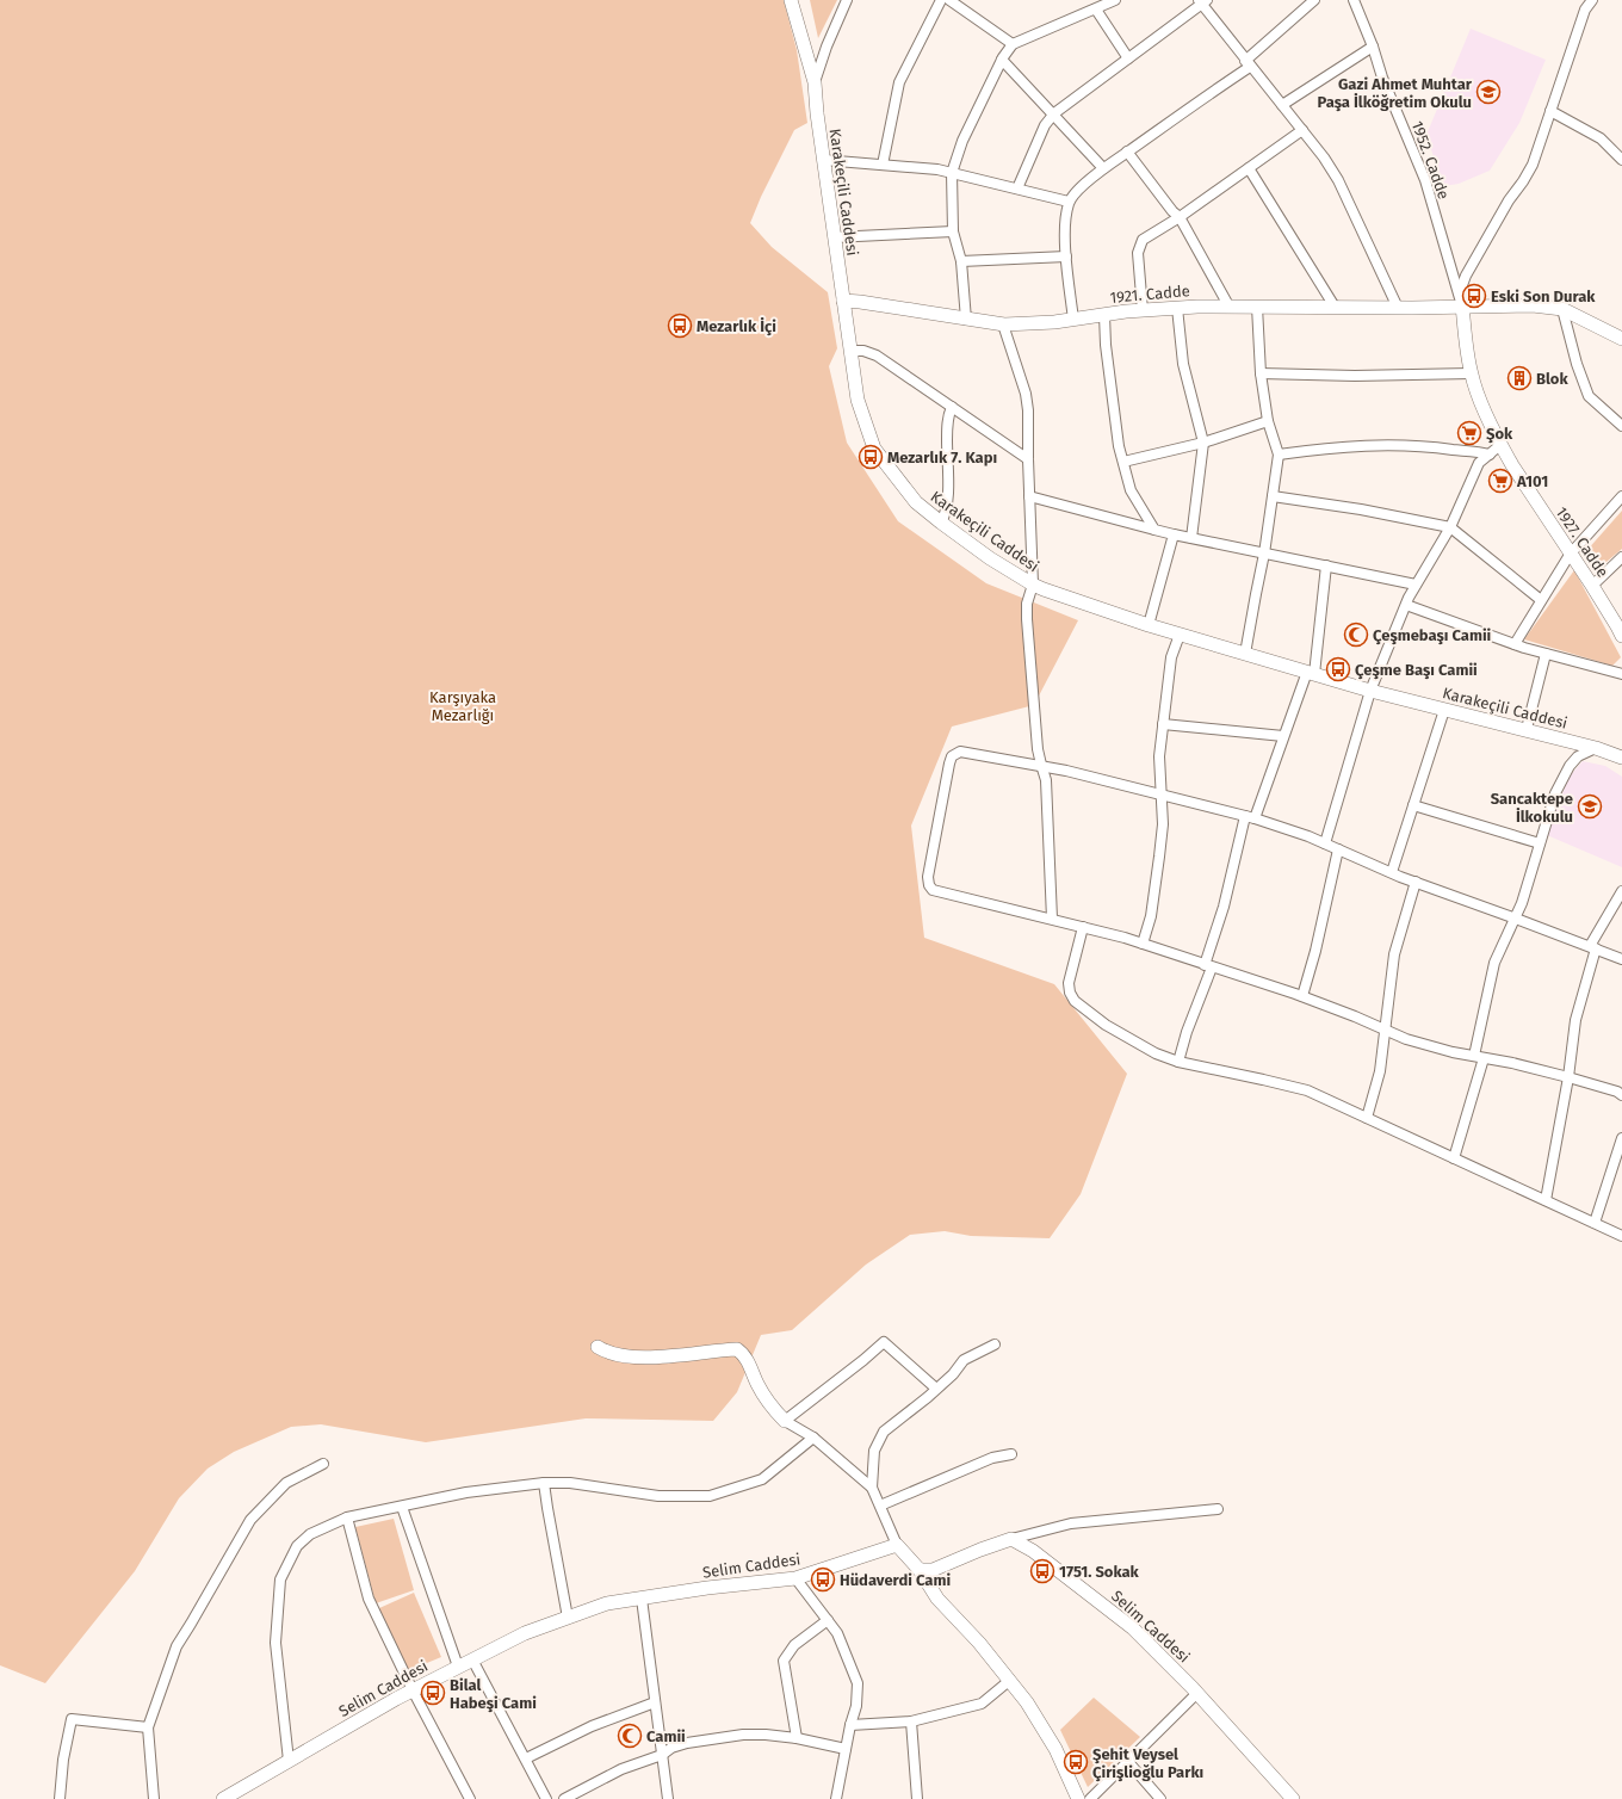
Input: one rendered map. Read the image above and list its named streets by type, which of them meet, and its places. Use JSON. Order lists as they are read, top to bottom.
{
  "streets": {
    "main road": [
      "Karakeçili Caddesi",
      "1921. Cadde",
      "1927. Cadde",
      "Selim Caddesi"
    ],
    "street": ["1952. Cadde"]
  },
  "crossings": [
    ["1952. Cadde", "1921. Cadde"],
    ["1952. Cadde", "1927. Cadde"],
    ["Karakeçili Caddesi", "1921. Cadde"],
    ["1921. Cadde", "1927. Cadde"]
  ],
  "parks": ["Karşıyaka Mezarlığı"],
  "places": {
    "school or university": ["Gazi Ahmet Muhtar Paşa İlköğretim Okulu", "Sancaktepe İlkokulu"],
    "bus stop": [
      "Eski Son Durak",
      "Mezarlık İçi",
      "Mezarlık 7. Kapı",
      "Çeşme Başı Camii",
      "1751. Sokak",
      "Hüdaverdi Cami",
      "Bilal Habeşi Cami",
      "Şehit Veysel Çirişlioğlu Parkı"
    ],
    "building": ["Blok"],
    "supermarket": ["Şok", "A101"],
    "mosque": ["Çeşmebaşı Camii", "Camii"]
  }
}
